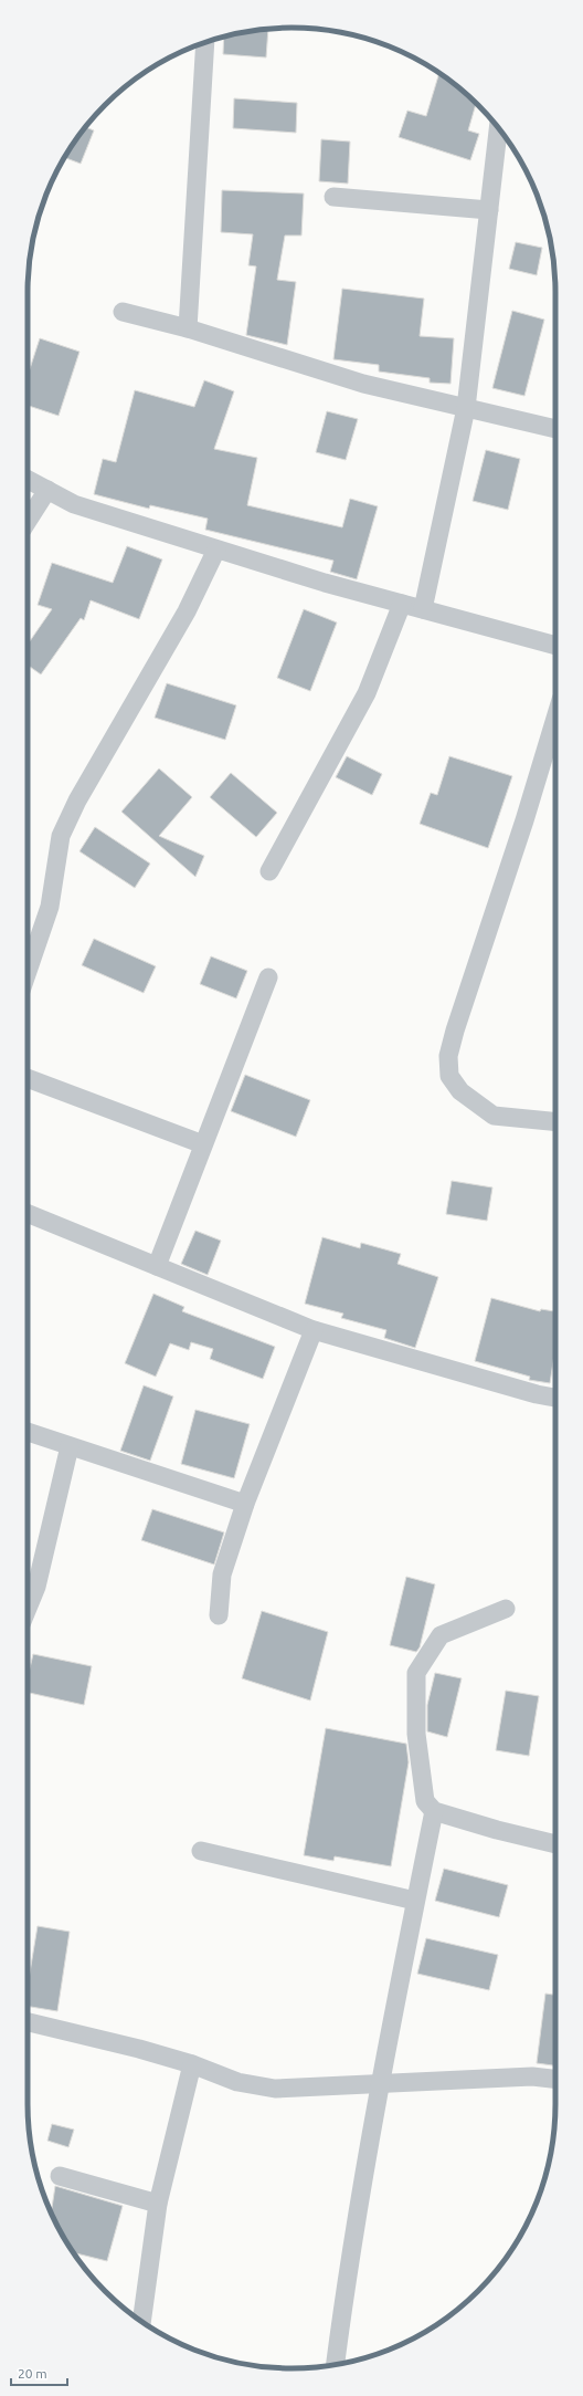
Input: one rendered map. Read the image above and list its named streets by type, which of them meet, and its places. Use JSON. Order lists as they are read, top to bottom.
{
  "scale_bar": "20 m"
}
